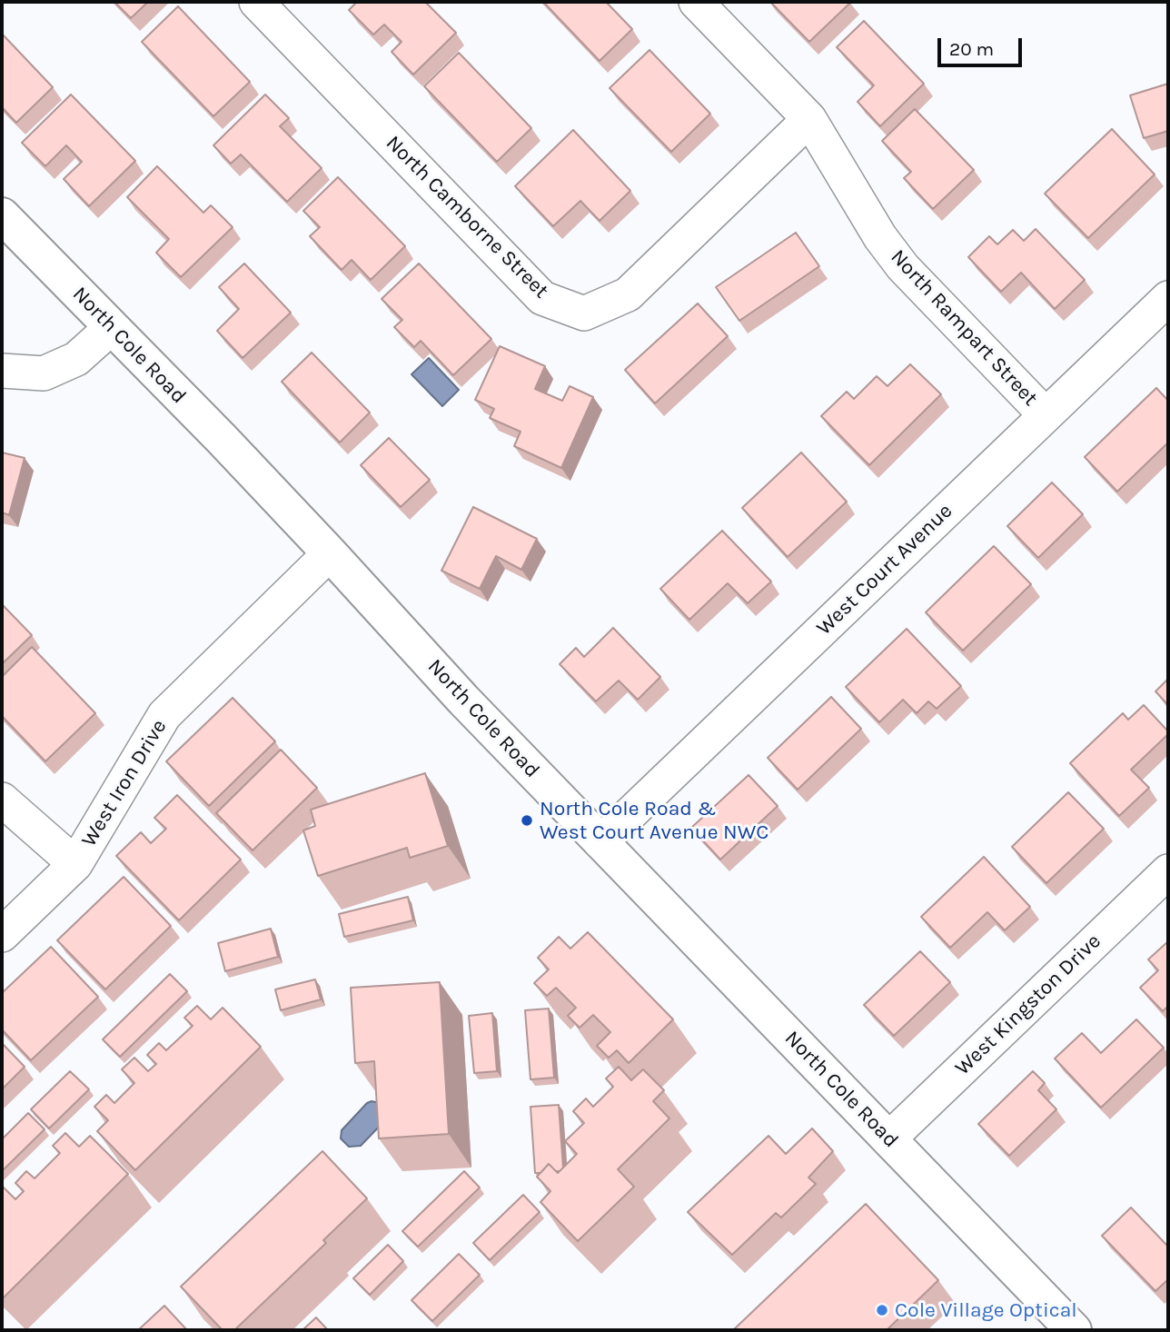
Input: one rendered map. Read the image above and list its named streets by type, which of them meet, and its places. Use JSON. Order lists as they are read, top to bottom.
{
  "streets": {
    "main road": ["North Cole Road"],
    "street": [
      "North Camborne Street",
      "North Rampart Street",
      "West Court Avenue",
      "West Iron Drive",
      "West Kingston Drive"
    ]
  },
  "crossings": [
    ["North Camborne Street", "North Rampart Street"],
    ["North Rampart Street", "West Court Avenue"],
    ["North Cole Road", "West Court Avenue"],
    ["North Cole Road", "West Iron Drive"],
    ["North Cole Road", "West Kingston Drive"]
  ],
  "places": ["North Cole Road & West Court Avenue NWC", "Cole Village Optical"],
  "scale_bar": "20 m"
}
